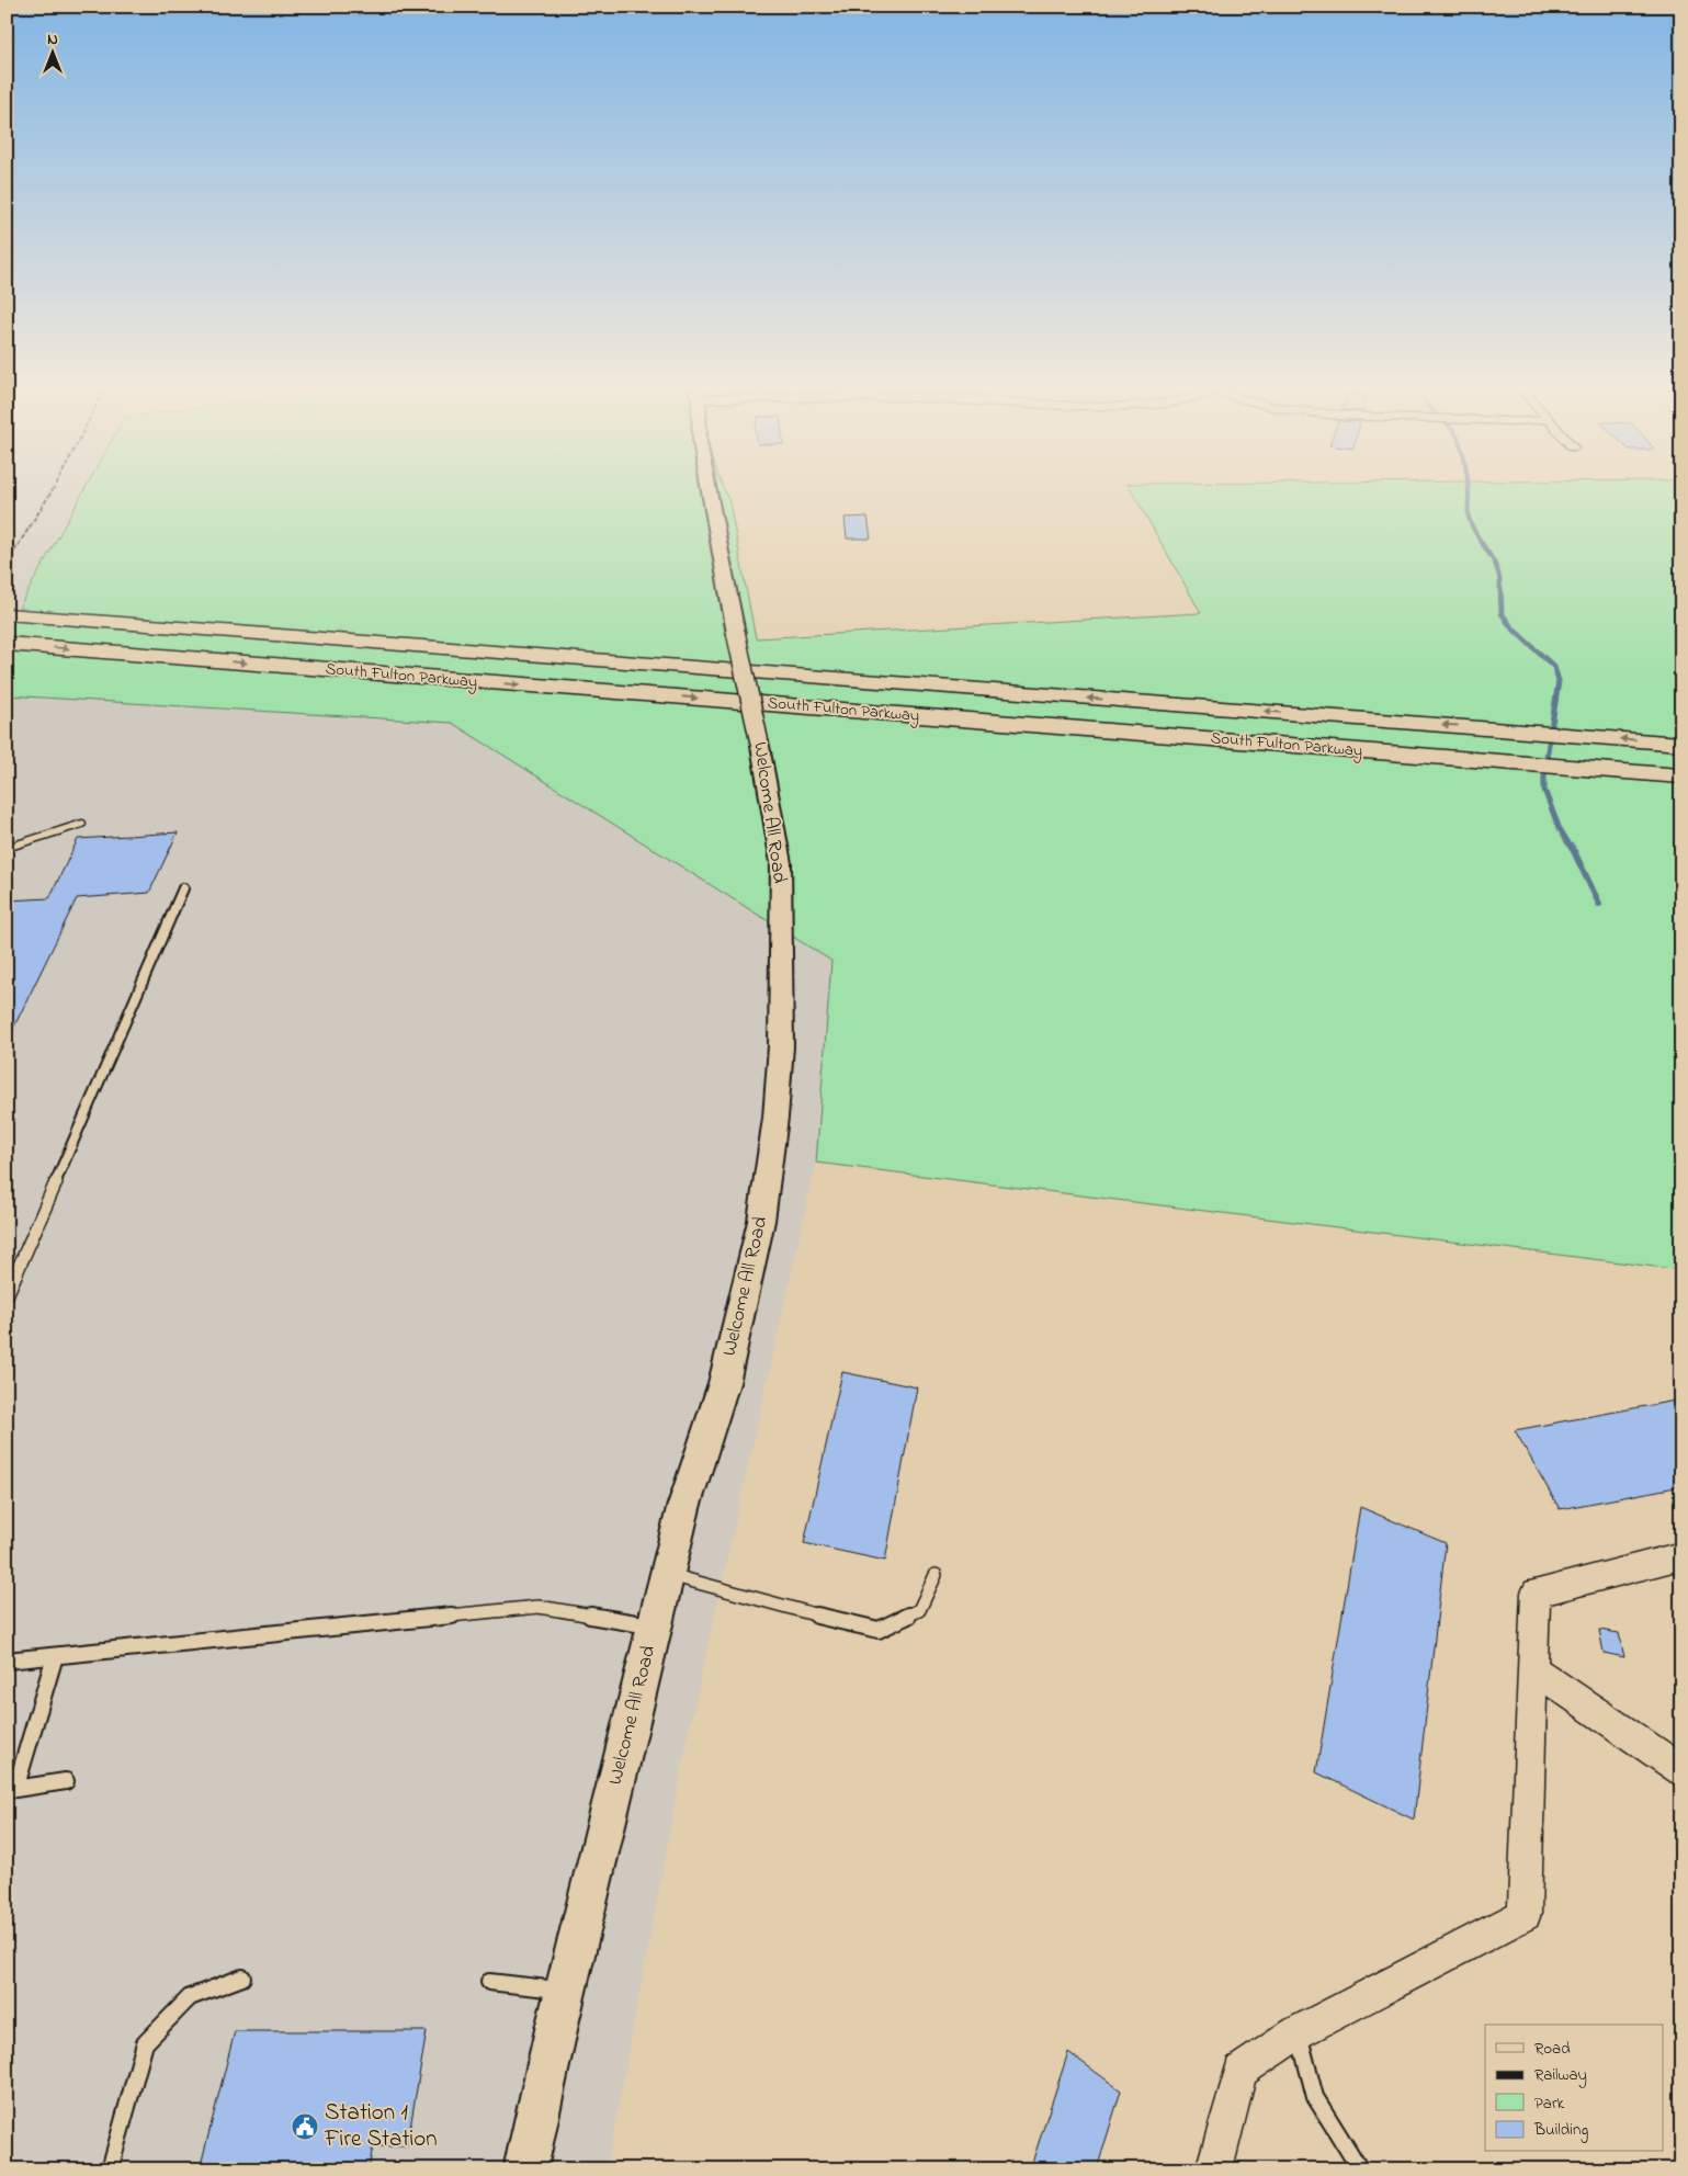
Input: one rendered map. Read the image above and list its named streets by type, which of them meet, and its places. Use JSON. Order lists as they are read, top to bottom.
{
  "streets": {
    "highway": ["South Fulton Parkway"],
    "street": ["Welcome All Road"]
  },
  "places": {
    "public building": ["Station 1 Fire Station"]
  },
  "legend": [
    "Road",
    "Railway",
    "Park",
    "Building"
  ],
  "north": "top"
}
